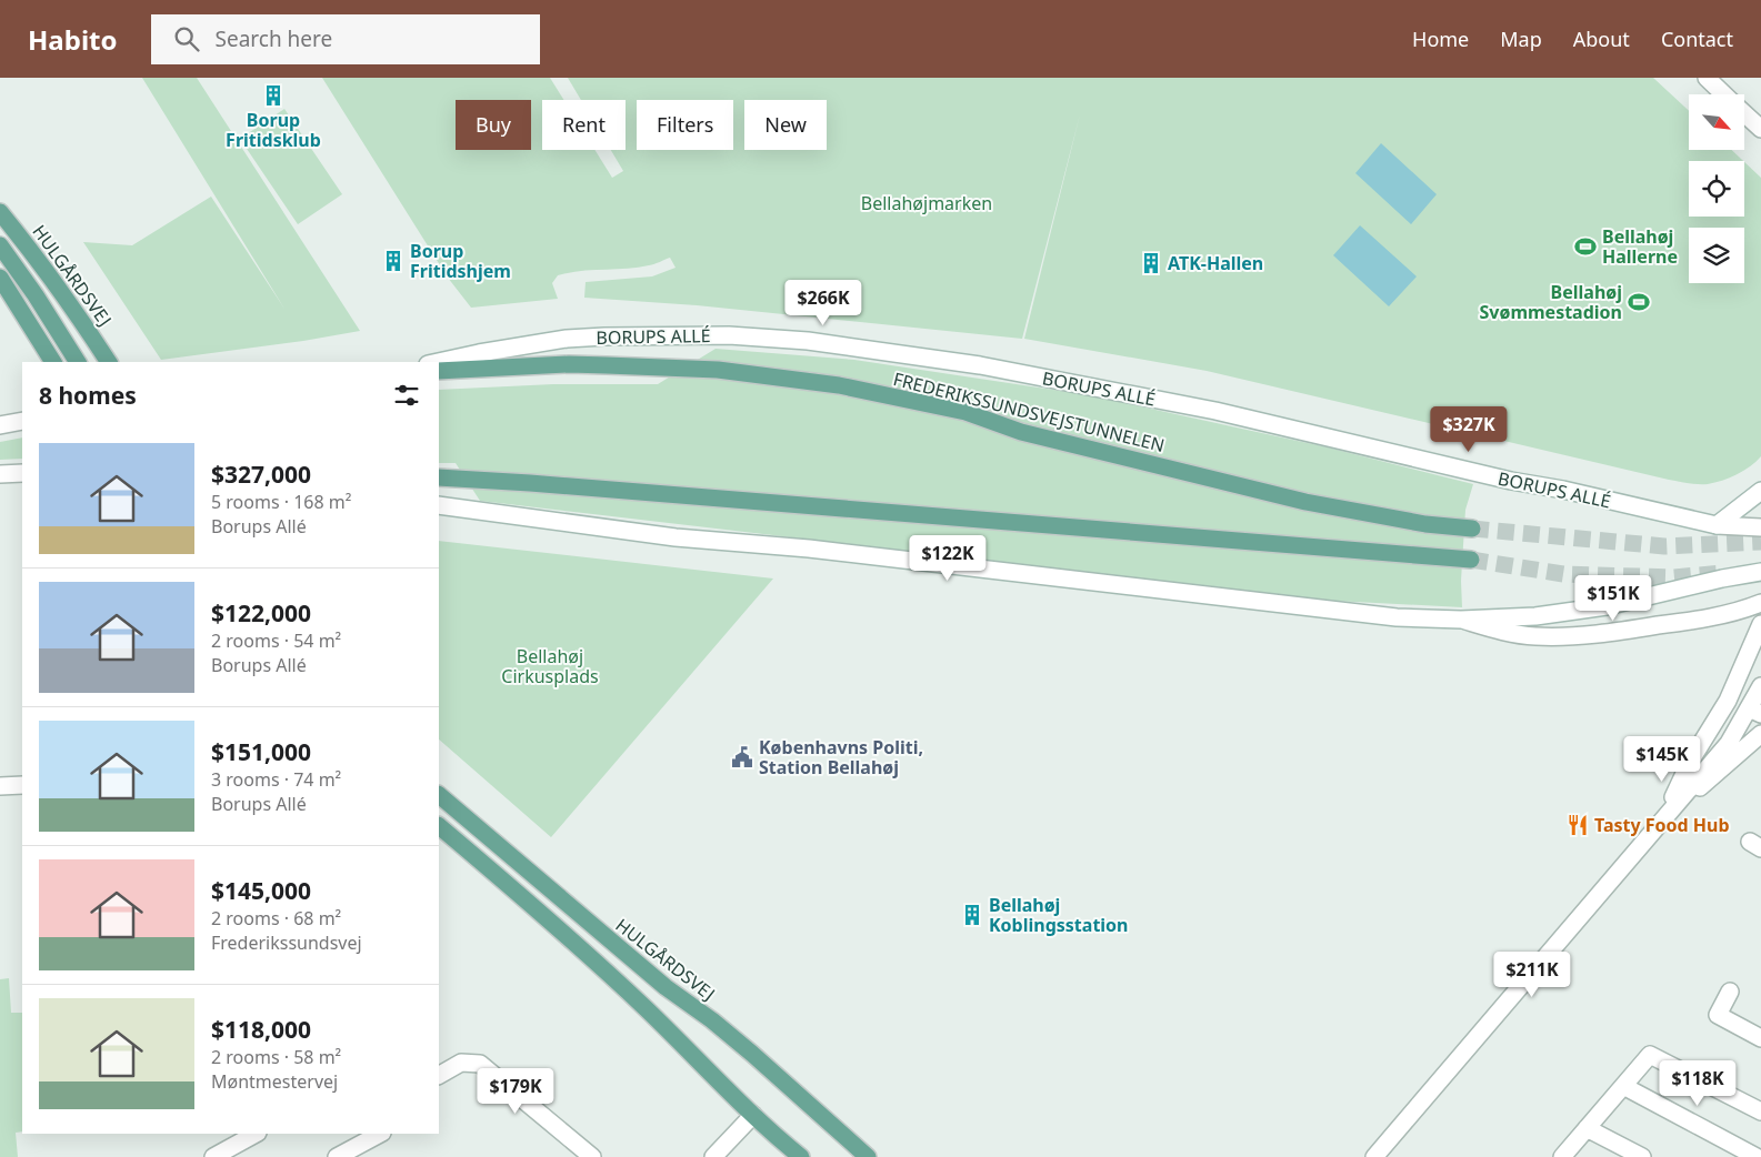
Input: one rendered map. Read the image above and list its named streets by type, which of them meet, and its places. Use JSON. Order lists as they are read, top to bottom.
{
  "streets": {
    "main road": ["HULGÅRDSVEJ", "BORUPS ALLÉ", "FREDERIKSSUNDSVEJSTUNNELEN"]
  },
  "parks": ["Bellahøjmarken", "Bellahøj Cirkusplads"],
  "places": {
    "building": [
      "Borup Fritidsklub",
      "Borup Fritidshjem",
      "ATK-Hallen",
      "Bellahøj Koblingsstation"
    ],
    "sports": ["Bellahøj Hallerne", "Bellahøj Svømmestadion"],
    "public building": ["Københavns Politi, Station Bellahøj"],
    "restaurant": ["Tasty Food Hub"]
  },
  "north": "bottom right",
  "page": {
    "header": "Habito",
    "search": "Search here",
    "nav": [
      "Home",
      "Map",
      "About",
      "Contact"
    ],
    "chip": [
      "Buy",
      "Rent",
      "Filters",
      "New"
    ],
    "price": [
      "$266K",
      "$327K",
      "$122K",
      "$151K",
      "$145K",
      "$211K",
      "$118K",
      "$179K"
    ],
    "heading": "8 homes",
    "list": [
      {
        "name": "$327,000",
        "note": "5 rooms · 168 m² · Borups Allé"
      },
      {
        "name": "$122,000",
        "note": "2 rooms · 54 m² · Borups Allé"
      },
      {
        "name": "$151,000",
        "note": "3 rooms · 74 m² · Borups Allé"
      },
      {
        "name": "$145,000",
        "note": "2 rooms · 68 m² · Frederikssundsvej"
      },
      {
        "name": "$118,000",
        "note": "2 rooms · 58 m² · Møntmestervej"
      }
    ]
  }
}
